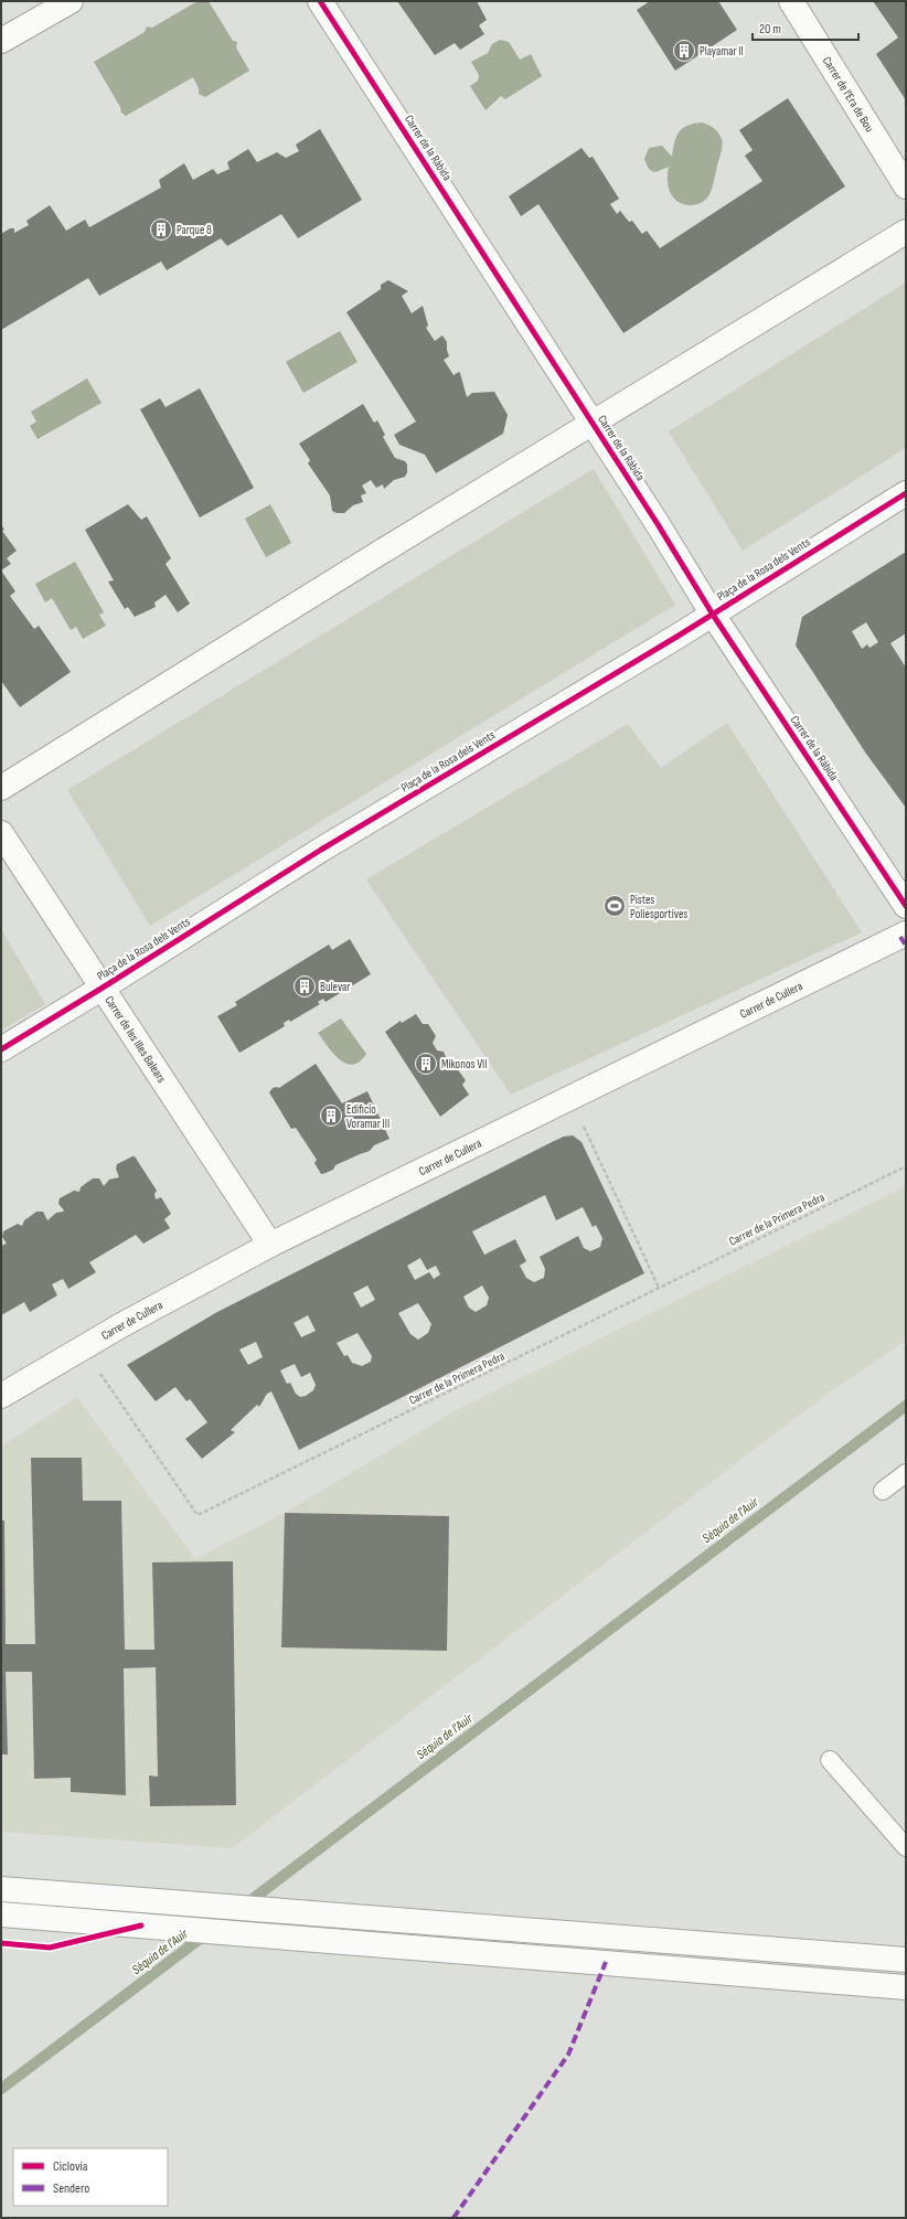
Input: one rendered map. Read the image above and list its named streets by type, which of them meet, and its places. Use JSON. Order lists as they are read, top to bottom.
{
  "streets": {
    "street": [
      "Carrer de l'Era de Bou",
      "Carrer de la Ràbida",
      "Plaça de la Rosa dels Vents",
      "Carrer de Cullera",
      "Carrer de les Illes Balears"
    ],
    "path": ["Carrer de la Primera Pedra"]
  },
  "crossings": [
    ["Carrer de la Ràbida", "Plaça de la Rosa dels Vents"],
    ["Plaça de la Rosa dels Vents", "Carrer de les Illes Balears"],
    ["Carrer de Cullera", "Carrer de les Illes Balears"],
    ["Carrer de Cullera", "Carrer de la Primera Pedra"]
  ],
  "water": ["Séquia de l'Auir"],
  "places": {
    "building": [
      "Playamar II",
      "Parque 8",
      "Bulevar",
      "Mikonos VII",
      "Edificio Voramar III"
    ],
    "sports": ["Pistes Poliesportives"]
  },
  "legend": ["Ciclovía", "Sendero"],
  "scale_bar": "20 m"
}
